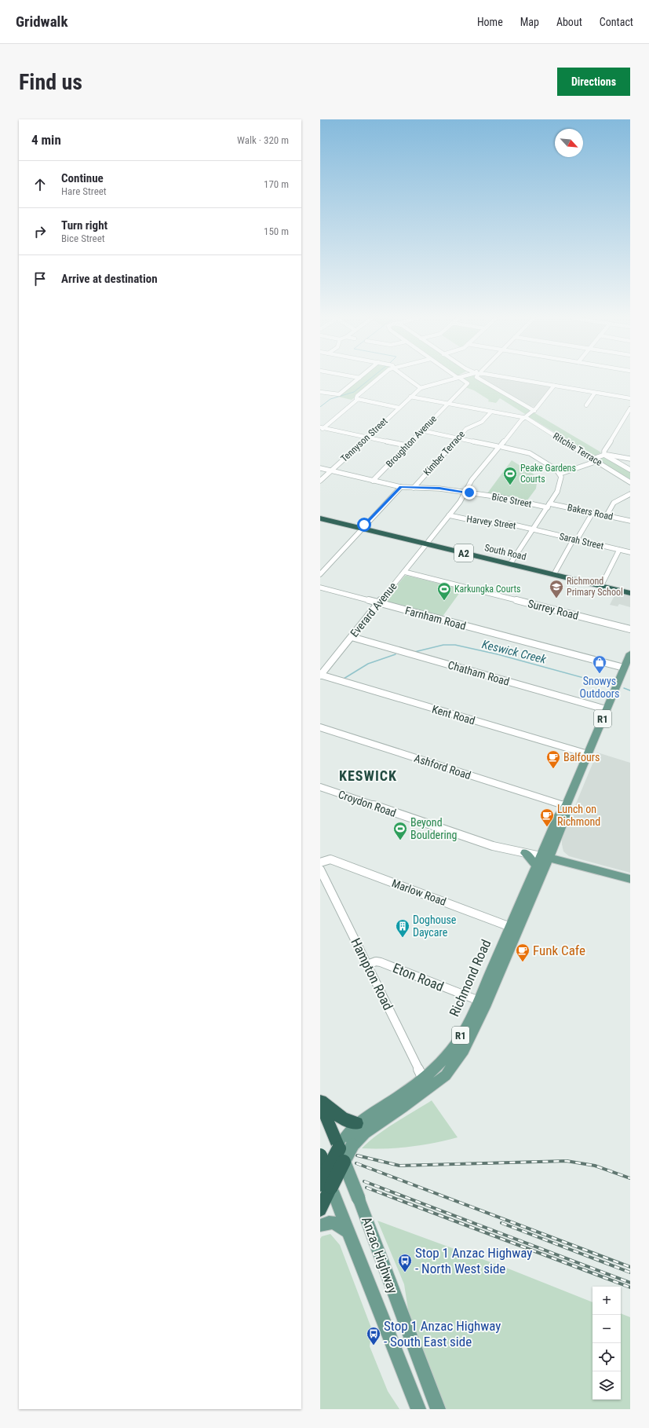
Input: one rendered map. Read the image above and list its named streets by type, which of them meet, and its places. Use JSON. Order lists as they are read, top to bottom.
{
  "streets": {
    "highway": [
      "South Road",
      "A2",
      "R1",
      "Anzac Highway"
    ],
    "main road": ["Richmond Road"],
    "street": [
      "Tennyson Street",
      "Broughton Avenue",
      "Ritchie Terrace",
      "Kimber Terrace",
      "Bice Street",
      "Bakers Road",
      "Harvey Street",
      "Sarah Street",
      "Everard Avenue",
      "Surrey Road",
      "Farnham Road",
      "Chatham Road",
      "Kent Road",
      "Ashford Road",
      "Croydon Road",
      "Marlow Road",
      "Hampton Road",
      "Eton Road"
    ]
  },
  "crossings": [
    ["Tennyson Street", "Ritchie Terrace"],
    ["Tennyson Street", "Bice Street"],
    ["Broughton Avenue", "Ritchie Terrace"],
    ["Broughton Avenue", "Bice Street"],
    ["Ritchie Terrace", "Kimber Terrace"],
    ["Ritchie Terrace", "Everard Avenue"],
    ["Kimber Terrace", "Bice Street"],
    ["Bice Street", "Bakers Road"],
    ["Bice Street", "Everard Avenue"],
    ["Harvey Street", "Sarah Street"],
    ["Harvey Street", "Everard Avenue"],
    ["South Road", "Everard Avenue"],
    ["Everard Avenue", "Surrey Road"],
    ["Everard Avenue", "Farnham Road"],
    ["Everard Avenue", "Chatham Road"],
    ["Everard Avenue", "Kent Road"],
    ["Farnham Road", "Richmond Road"],
    ["Chatham Road", "Richmond Road"],
    ["Kent Road", "Richmond Road"],
    ["R1", "Richmond Road"],
    ["R1", "Anzac Highway"],
    ["Ashford Road", "Richmond Road"],
    ["Marlow Road", "Richmond Road"],
    ["Hampton Road", "Eton Road"],
    ["Hampton Road", "Richmond Road"],
    ["Eton Road", "Richmond Road"],
    ["Richmond Road", "Anzac Highway"]
  ],
  "districts": ["KESWICK"],
  "water": ["Keswick Creek"],
  "places": {
    "sports": ["Peake Gardens Courts", "Karkungka Courts", "Beyond Bouldering"],
    "school or university": ["Richmond Primary School"],
    "shop": ["Snowys Outdoors"],
    "cafe": ["Balfours", "Lunch on Richmond", "Funk Cafe"],
    "building": ["Doghouse Daycare"],
    "bus stop": ["Stop 1 Anzac Highway - North West side", "Stop 1 Anzac Highway - South East side"]
  },
  "north": "bottom right",
  "page": {
    "header": "Gridwalk",
    "nav": [
      "Home",
      "Map",
      "About",
      "Contact"
    ],
    "buttons": "Directions",
    "title": "Find us",
    "heading": ["4 min", "Walk · 320 m"],
    "list": [
      ["Continue", "Hare Street", "170 m"],
      ["Turn right", "Bice Street", "150 m"],
      "Arrive at destination"
    ],
    "map_buttons": ["+", "−"]
  }
}
